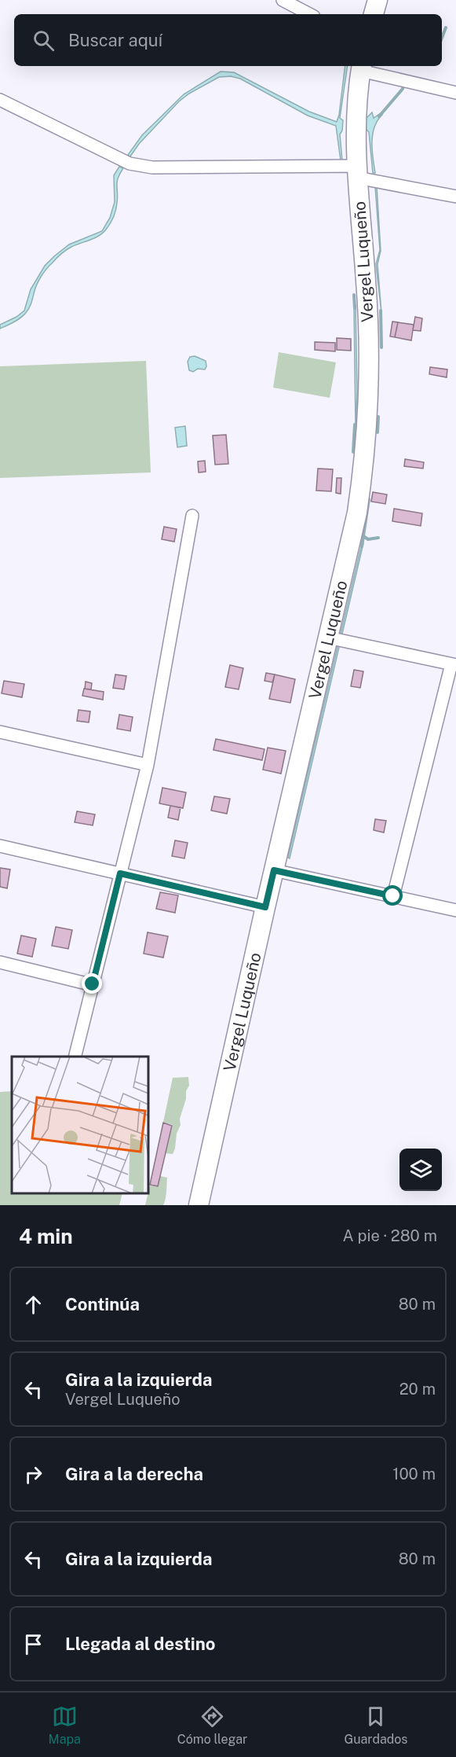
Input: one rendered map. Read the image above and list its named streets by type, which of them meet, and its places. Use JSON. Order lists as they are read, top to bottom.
{
  "streets": {
    "main road": ["Vergel Luqueño"]
  },
  "page": {
    "search": "Buscar aquí",
    "heading": ["4 min", "A pie · 280 m"],
    "list": [
      ["Continúa", "80 m"],
      ["Gira a la izquierda", "Vergel Luqueño", "20 m"],
      ["Gira a la derecha", "100 m"],
      ["Gira a la izquierda", "80 m"],
      "Llegada al destino"
    ],
    "nav": ["Mapa", "Cómo llegar", "Guardados"]
  }
}
